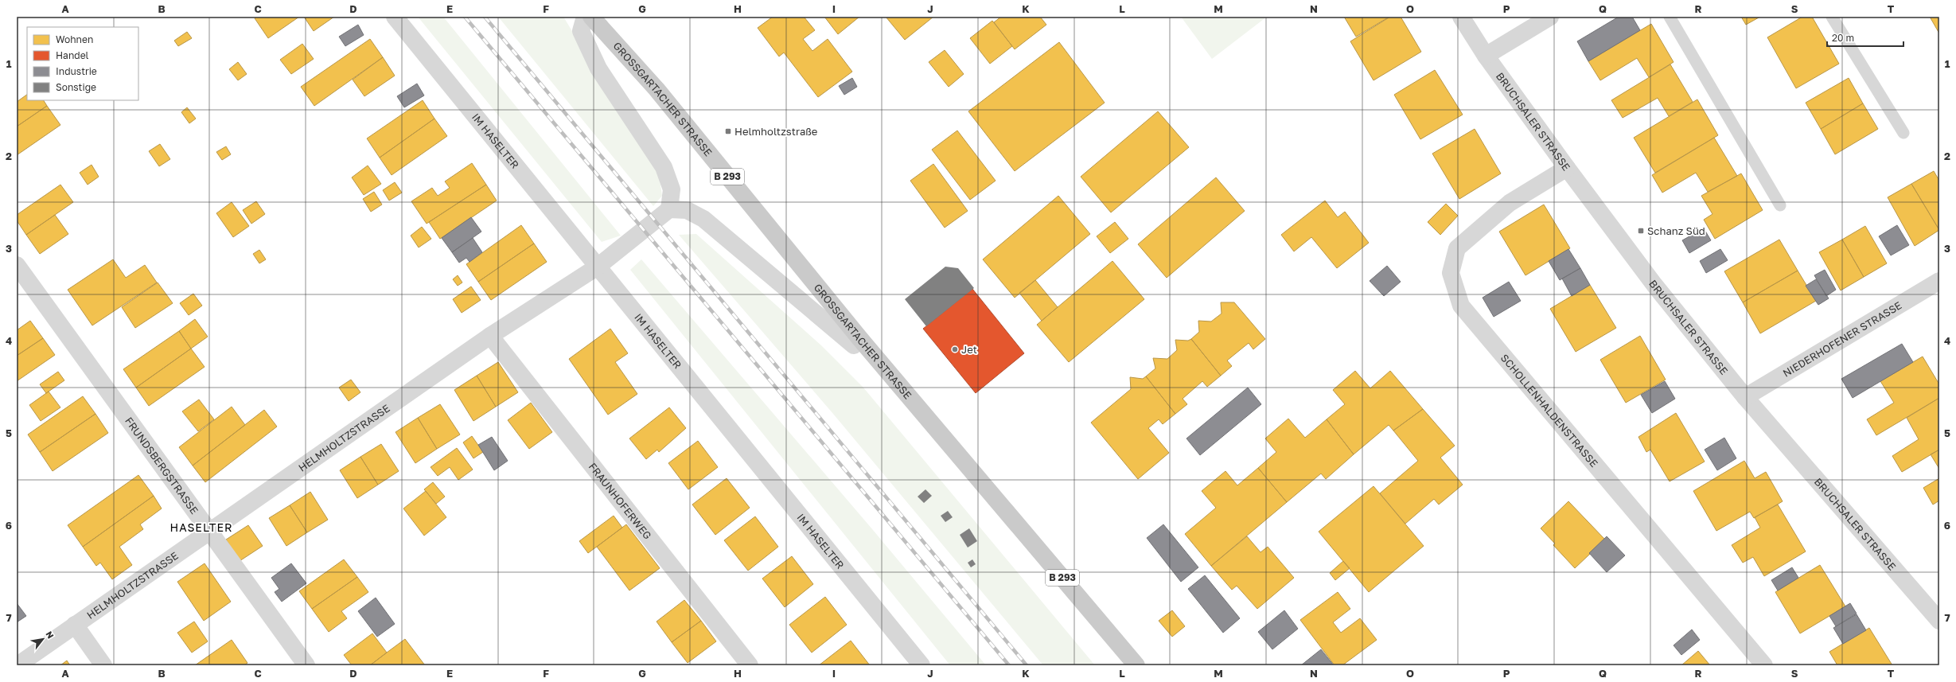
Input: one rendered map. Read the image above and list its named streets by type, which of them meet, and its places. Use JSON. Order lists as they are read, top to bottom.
{
  "streets": {
    "main road": ["GROSSGARTACHER STRASSE", "B 293"],
    "street": [
      "BRUCHSALER STRASSE",
      "IM HASELTER",
      "NIEDERHOFENER STRASSE",
      "SCHOLLENHALDENSTRASSE",
      "HELMHOLTZSTRASSE",
      "FRUNDSBERGSTRASSE",
      "FRAUNHOFERWEG"
    ]
  },
  "crossings": [
    ["BRUCHSALER STRASSE", "NIEDERHOFENER STRASSE"],
    ["BRUCHSALER STRASSE", "SCHOLLENHALDENSTRASSE"],
    ["IM HASELTER", "HELMHOLTZSTRASSE"],
    ["HELMHOLTZSTRASSE", "FRUNDSBERGSTRASSE"],
    ["HELMHOLTZSTRASSE", "FRAUNHOFERWEG"]
  ],
  "districts": ["HASELTER"],
  "places": {
    "transit": ["Helmholtzstraße", "Schanz Süd"],
    "other": ["Jet"]
  },
  "legend": [
    "Wohnen",
    "Handel",
    "Industrie",
    "Sonstige"
  ],
  "scale_bar": "20 m",
  "north": "top right",
  "grid": {
    "columns": [
      "A",
      "B",
      "C",
      "D",
      "E",
      "F",
      "G",
      "H",
      "I",
      "J",
      "K",
      "L",
      "M",
      "N",
      "O",
      "P",
      "Q",
      "R",
      "S",
      "T"
    ],
    "rows": [
      "1",
      "2",
      "3",
      "4",
      "5",
      "6",
      "7"
    ]
  }
}
